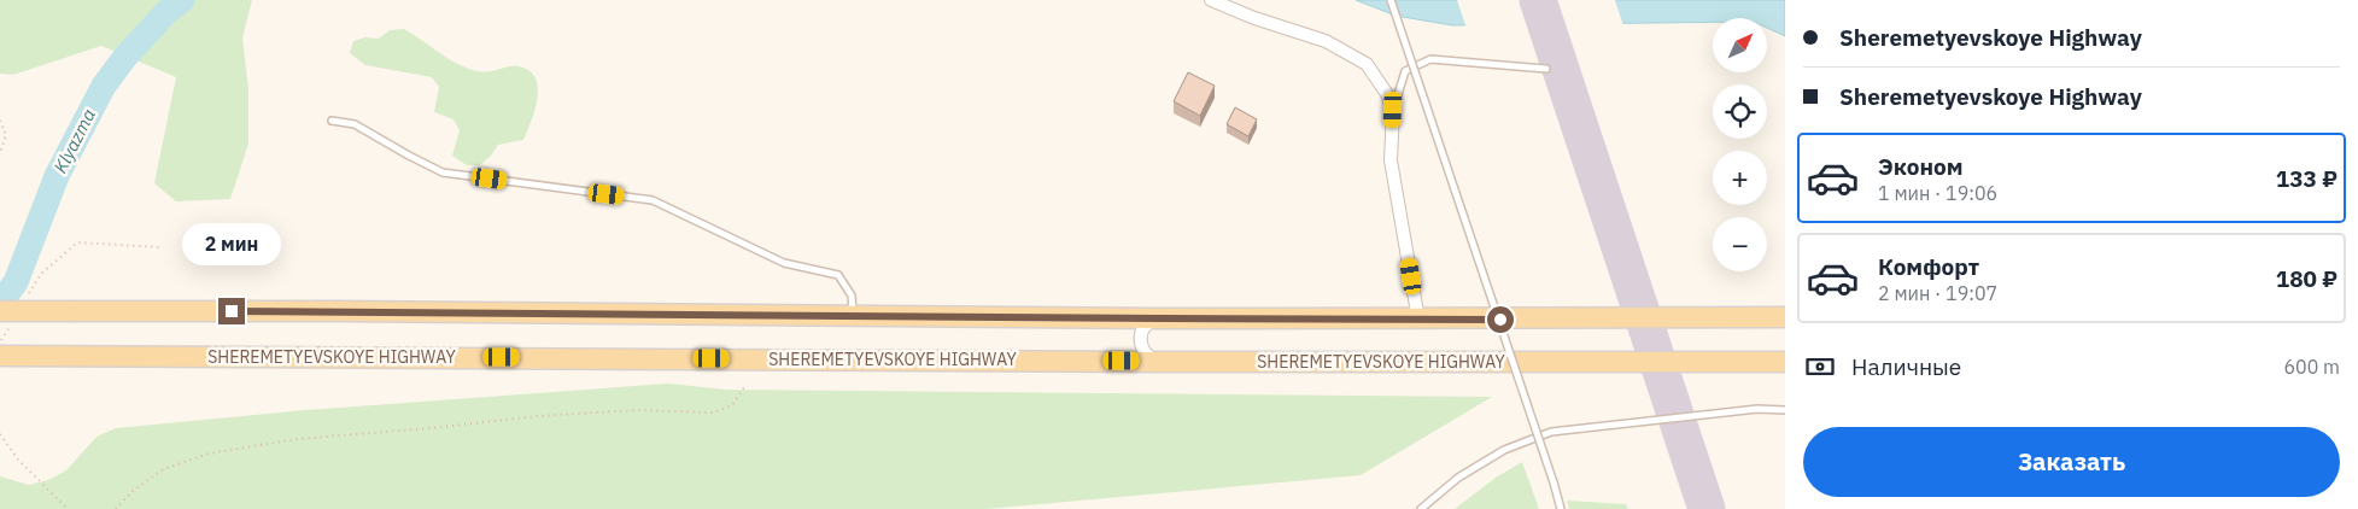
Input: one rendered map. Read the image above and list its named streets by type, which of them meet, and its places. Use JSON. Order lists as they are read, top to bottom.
{
  "streets": {
    "main road": ["SHEREMETYEVSKOYE HIGHWAY"]
  },
  "water": ["Klyazma"],
  "north": "top right",
  "page": {
    "banner": ["Sheremetyevskoye Highway", "Sheremetyevskoye Highway"],
    "map_buttons": ["+", "−"],
    "list": [
      {
        "name": "Эконом",
        "note": "1 мин · 19:06",
        "value": "133 ₽"
      },
      {
        "name": "Комфорт",
        "note": "2 мин · 19:07",
        "value": "180 ₽"
      }
    ],
    "bubble": "2 мин",
    "pay": ["Наличные", "600 m"],
    "buttons": "Заказать"
  }
}
